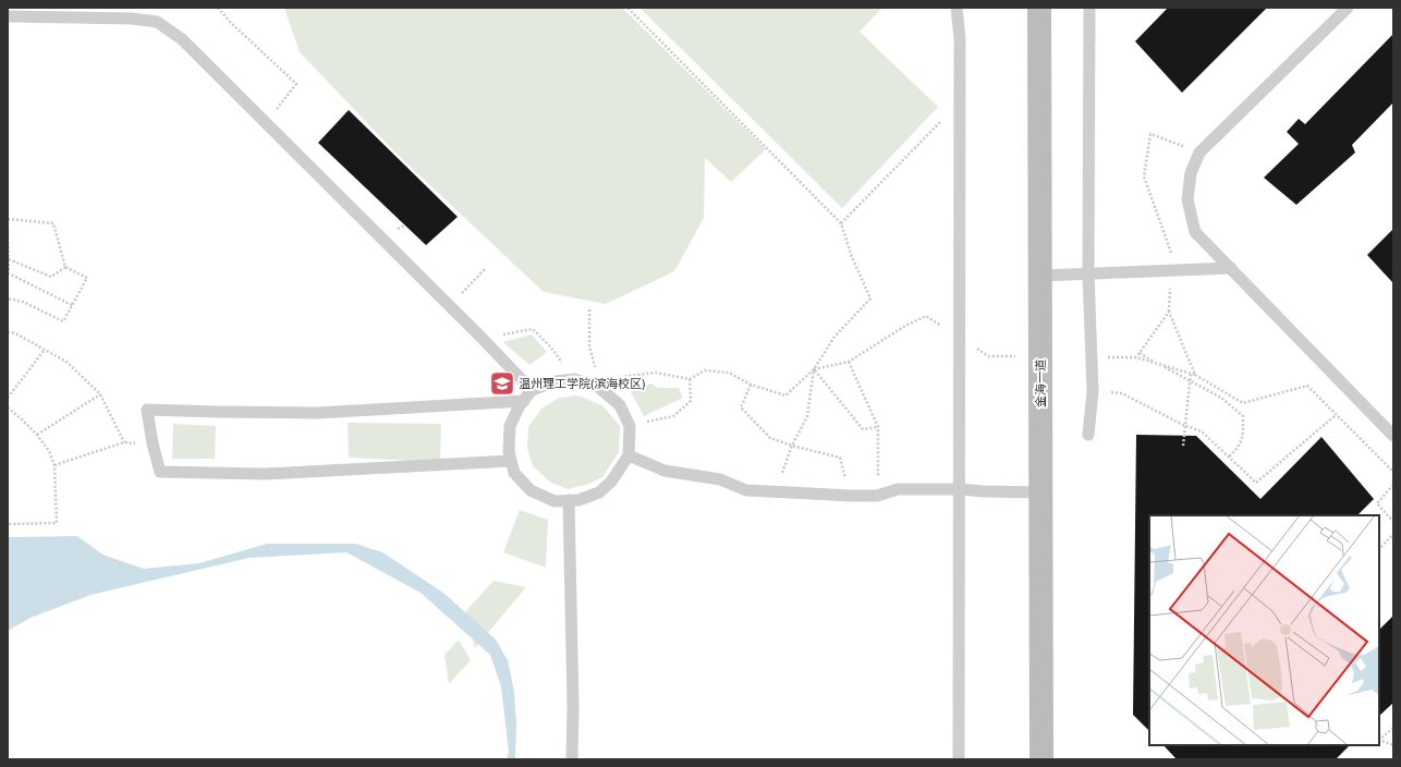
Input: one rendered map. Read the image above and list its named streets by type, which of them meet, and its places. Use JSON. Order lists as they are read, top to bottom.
{
  "streets": {
    "street": ["金海一道"]
  },
  "places": {
    "school or university": ["温州理工学院(滨海校区)"]
  }
}
